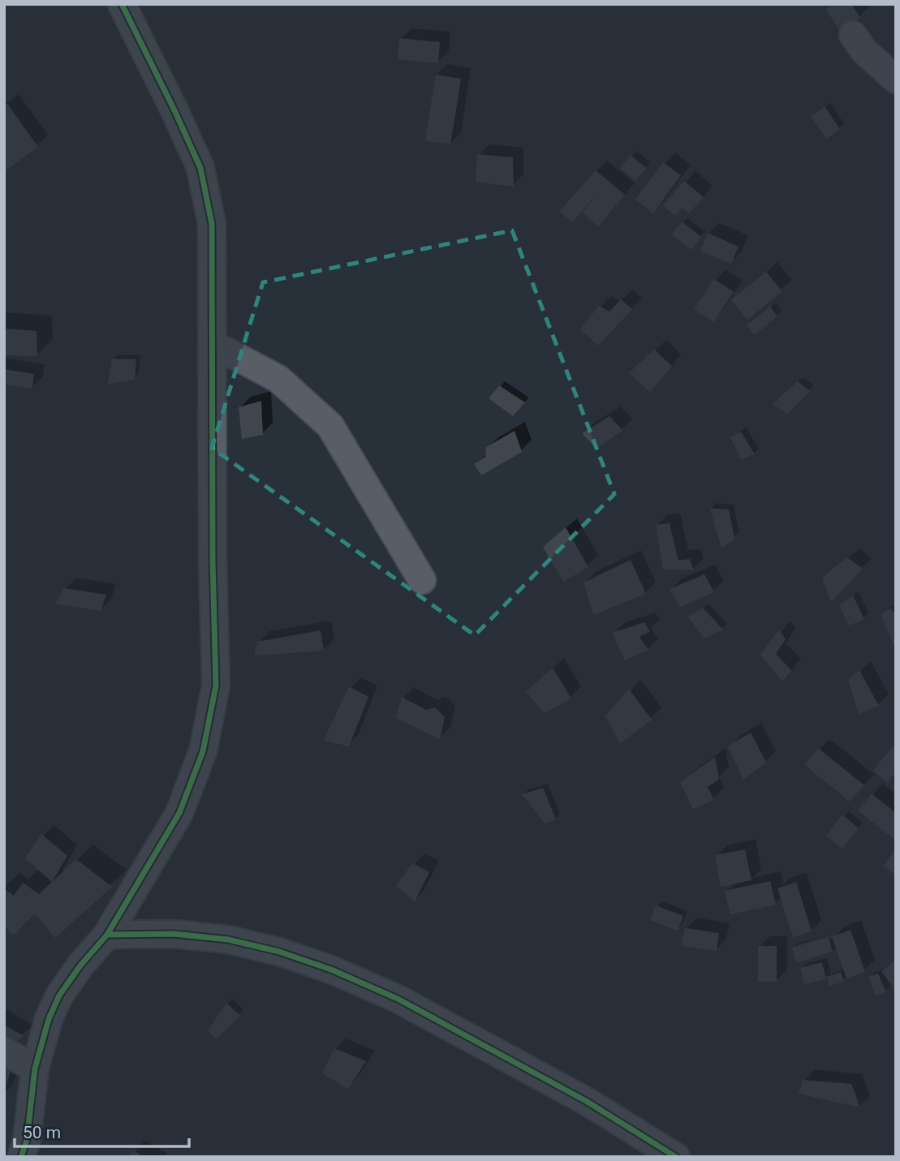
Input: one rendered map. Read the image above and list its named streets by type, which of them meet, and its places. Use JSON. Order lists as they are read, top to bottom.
{
  "scale_bar": "50 m"
}
